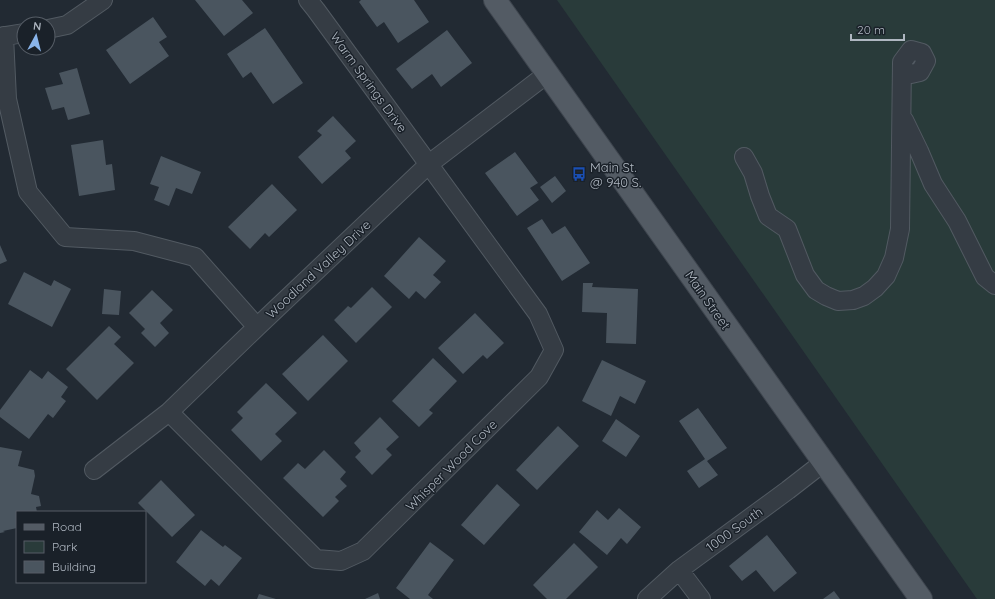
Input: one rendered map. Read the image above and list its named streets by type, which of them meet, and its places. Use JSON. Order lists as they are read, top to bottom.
{
  "streets": {
    "main road": ["Main Street"],
    "street": [
      "Warm Springs Drive",
      "Woodland Valley Drive",
      "Whisper Wood Cove",
      "1000 South"
    ]
  },
  "crossings": [
    ["Warm Springs Drive", "Woodland Valley Drive"],
    ["Warm Springs Drive", "Whisper Wood Cove"],
    ["Woodland Valley Drive", "Main Street"],
    ["Woodland Valley Drive", "Whisper Wood Cove"],
    ["Main Street", "1000 South"]
  ],
  "places": {
    "bus stop": ["Main St. @ 940 S."]
  },
  "legend": ["Road", "Park", "Building"],
  "scale_bar": "20 m",
  "north": "top"
}
